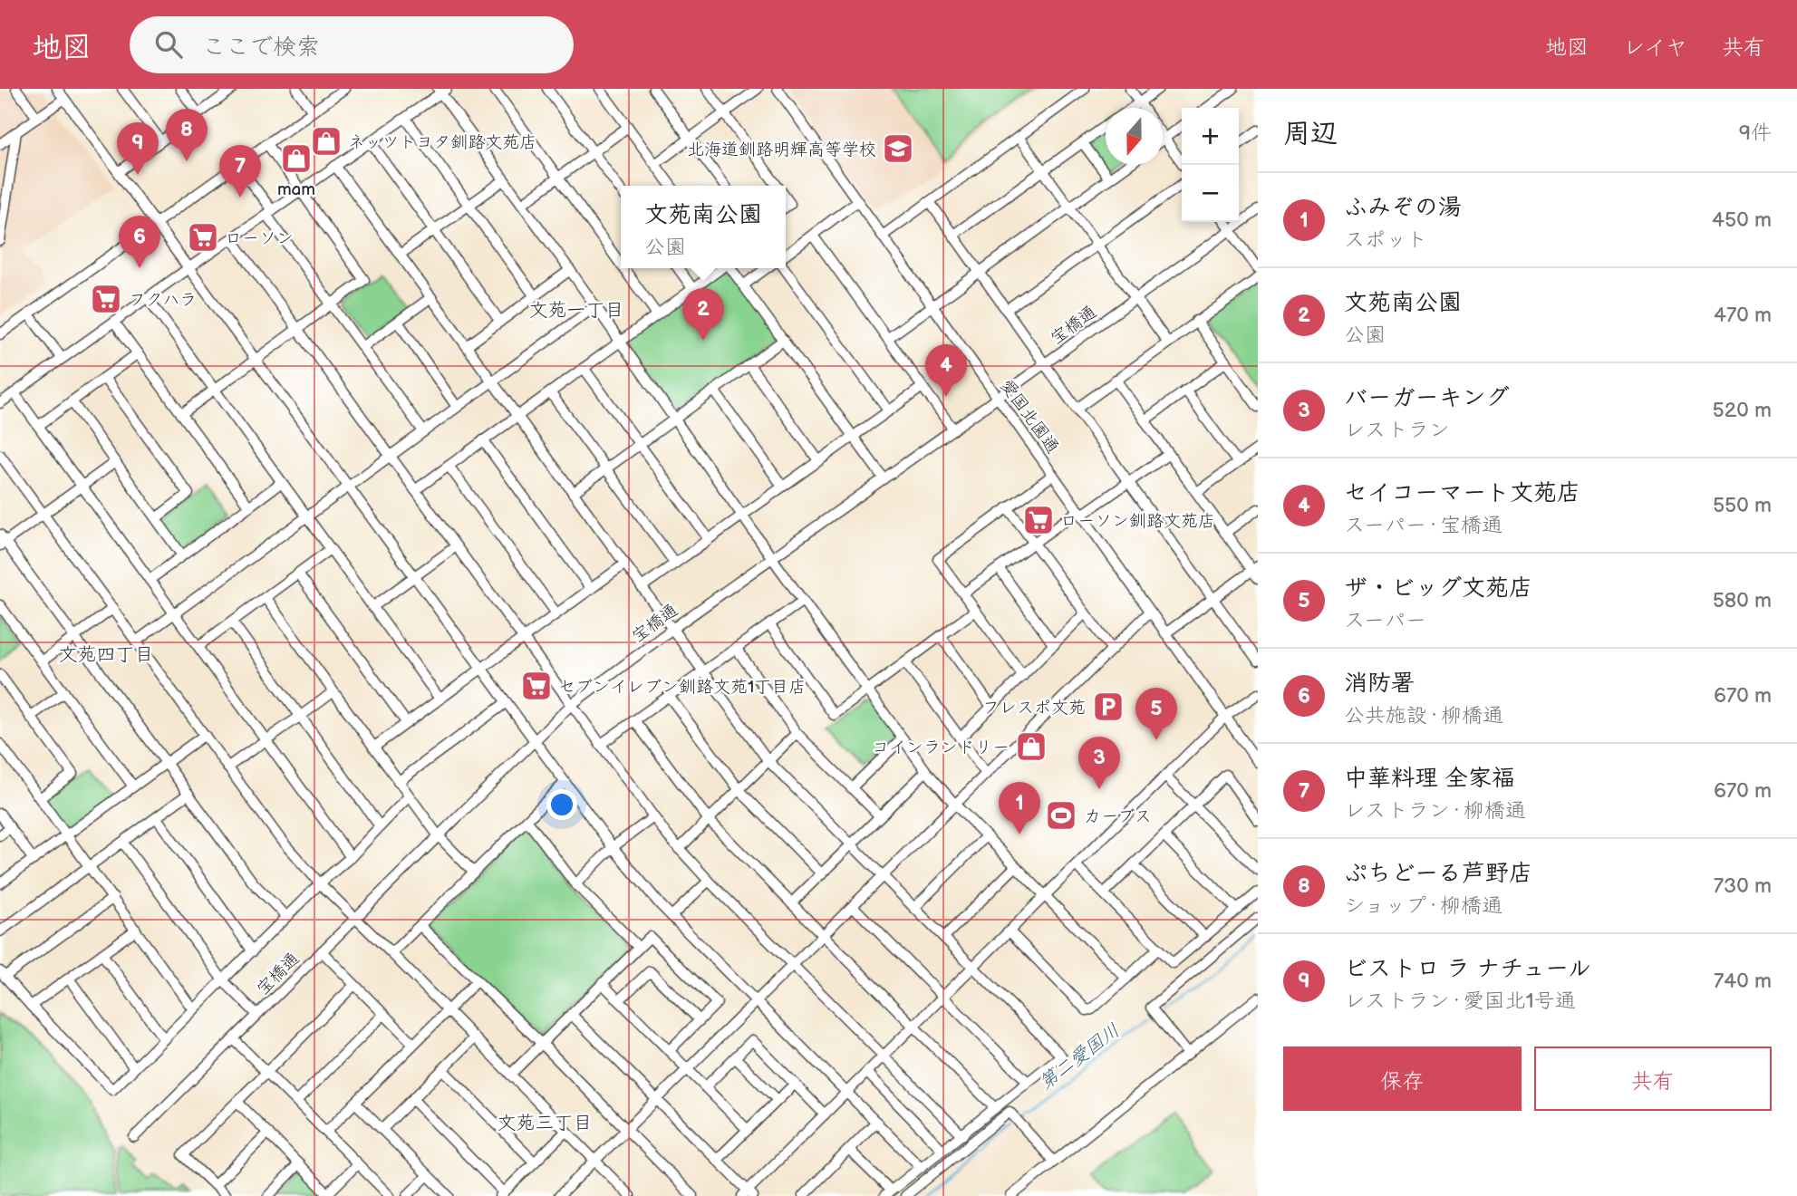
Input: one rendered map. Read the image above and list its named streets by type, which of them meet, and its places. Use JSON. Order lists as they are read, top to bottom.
{
  "streets": {
    "street": ["宝橋通", "愛国北園通"]
  },
  "crossings": [
    ["宝橋通", "愛国北園通"]
  ],
  "districts": ["文苑一丁目", "文苑四丁目", "文苑三丁目"],
  "water": ["第二愛国川"],
  "places": {
    "shop": ["ネッツトヨタ釧路文苑店", "mam", "コインランドリー"],
    "school or university": ["北海道釧路明輝高等学校"],
    "supermarket": [
      "ローソン",
      "フクハラ",
      "ローソン釧路文苑店",
      "セブンイレブン釧路文苑1丁目店"
    ],
    "parking": ["フレスポ文苑"],
    "sports": ["カーブス"]
  },
  "north": "bottom",
  "page": {
    "header": "地図",
    "search": "ここで検索",
    "nav": ["地図", "レイヤ", "共有"],
    "heading": ["周辺", "9件"],
    "map_buttons": ["+", "−"],
    "pins": [
      "8",
      "9",
      "7",
      "6",
      "2",
      "4",
      "5",
      "3",
      "1"
    ],
    "list": [
      {
        "mark": "1",
        "name": "ふみぞの湯",
        "note": "スポット",
        "value": "450 m"
      },
      {
        "mark": "2",
        "name": "文苑南公園",
        "note": "公園",
        "value": "470 m"
      },
      {
        "mark": "3",
        "name": "バーガーキング",
        "note": "レストラン",
        "value": "520 m"
      },
      {
        "mark": "4",
        "name": "セイコーマート文苑店",
        "note": "スーパー · 宝橋通",
        "value": "550 m"
      },
      {
        "mark": "5",
        "name": "ザ・ビッグ文苑店",
        "note": "スーパー",
        "value": "580 m"
      },
      {
        "mark": "6",
        "name": "消防署",
        "note": "公共施設 · 柳橋通",
        "value": "670 m"
      },
      {
        "mark": "7",
        "name": "中華料理 全家福",
        "note": "レストラン · 柳橋通",
        "value": "670 m"
      },
      {
        "mark": "8",
        "name": "ぷちどーる芦野店",
        "note": "ショップ · 柳橋通",
        "value": "730 m"
      },
      {
        "mark": "9",
        "name": "ビストロ ラ ナチュール",
        "note": "レストラン · 愛国北1号通",
        "value": "740 m"
      }
    ],
    "popup": ["文苑南公園", "公園"],
    "buttons": ["保存", "共有"]
  }
}
